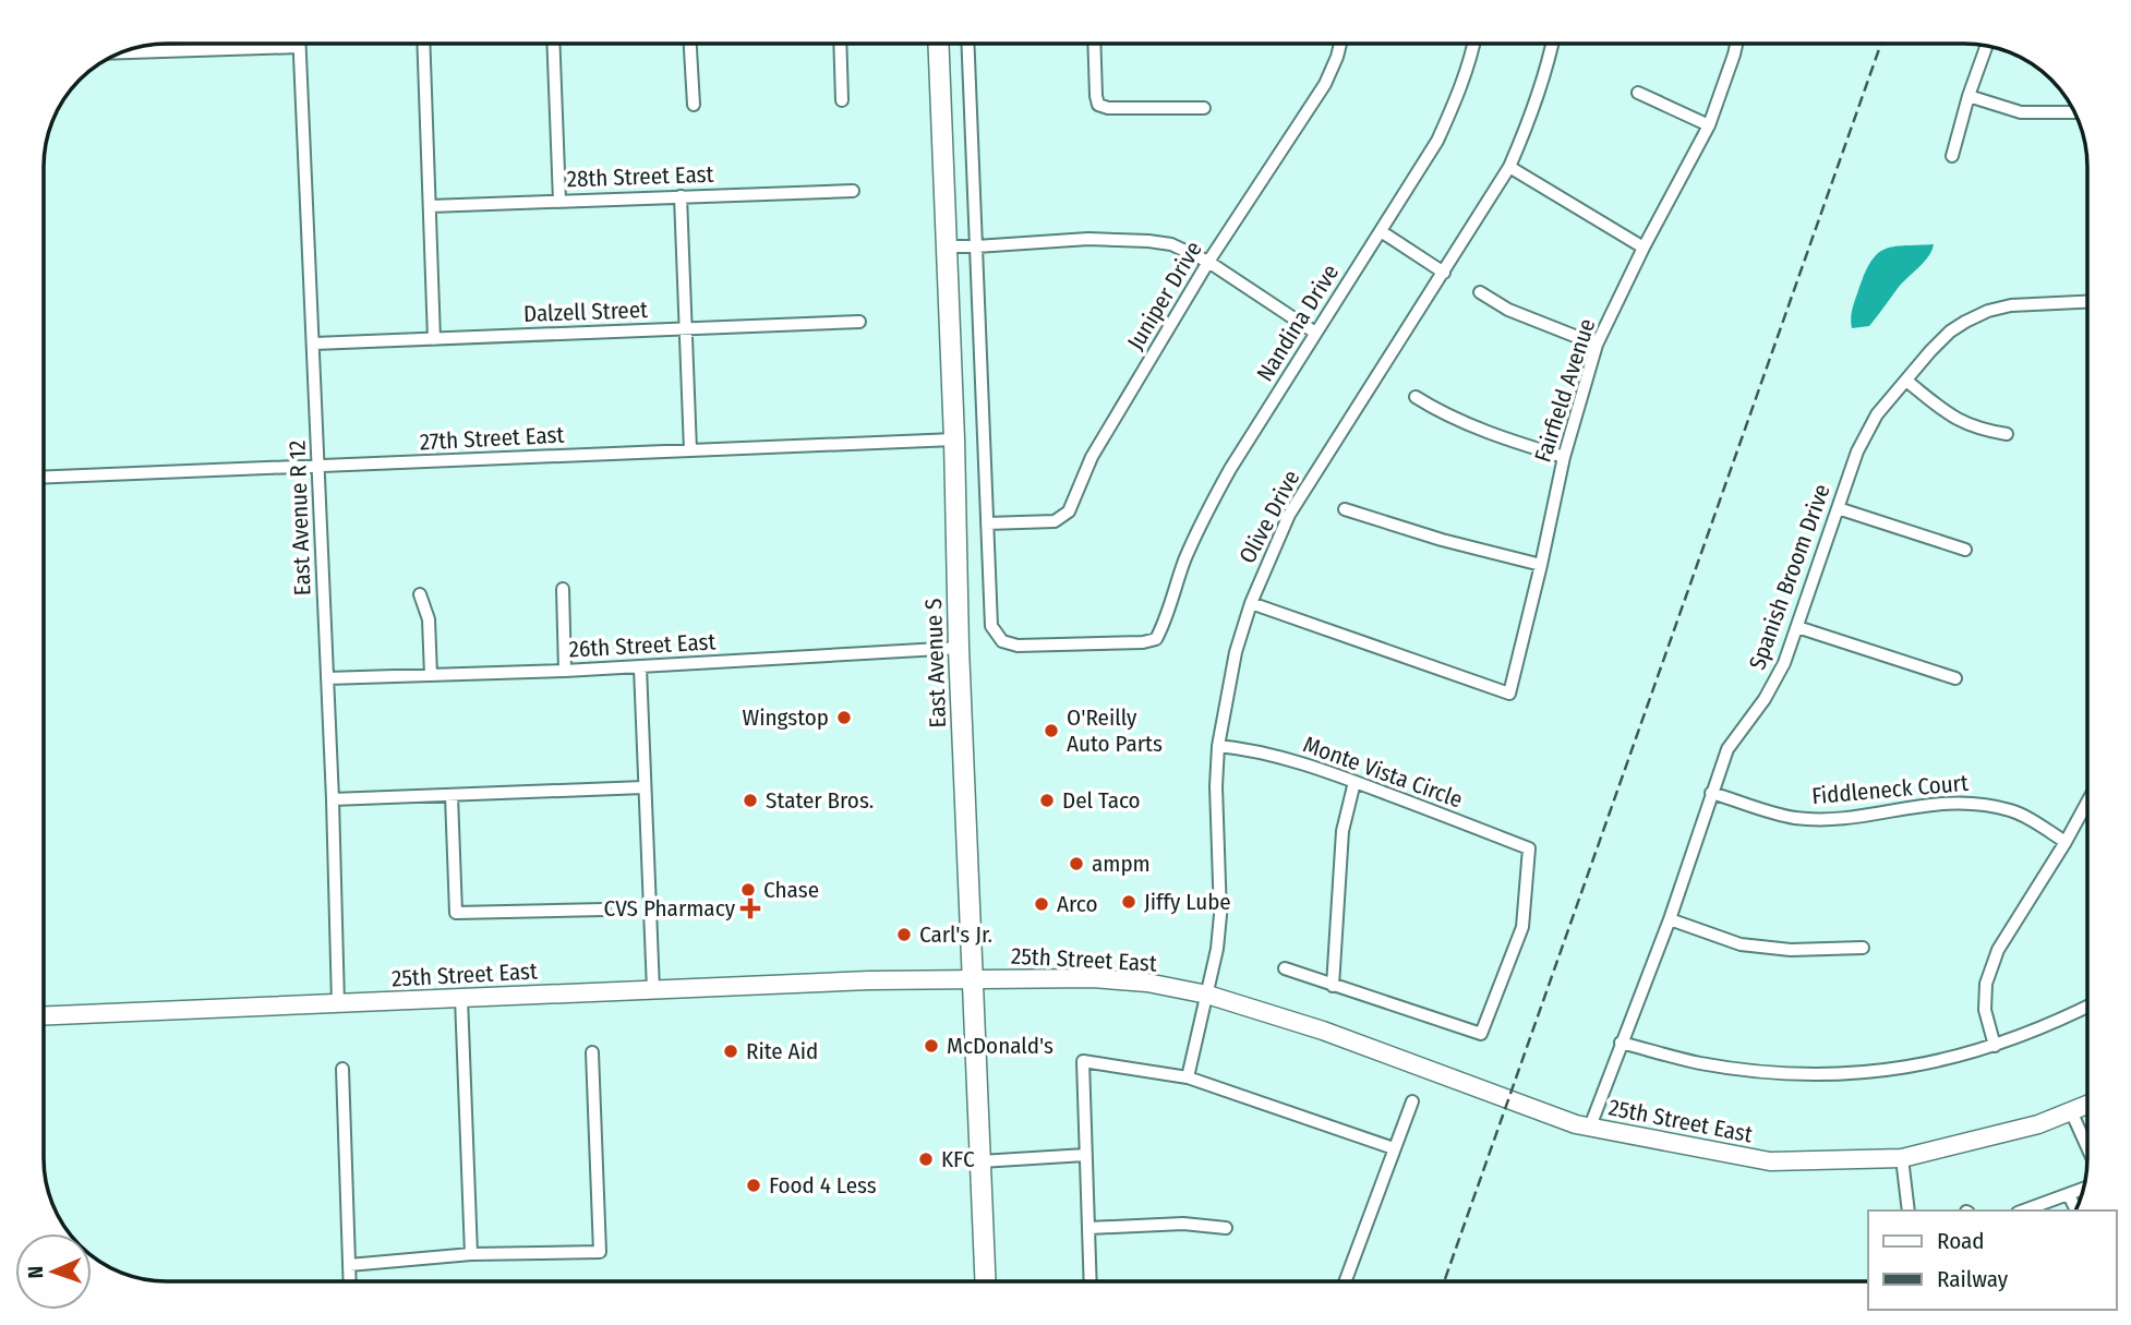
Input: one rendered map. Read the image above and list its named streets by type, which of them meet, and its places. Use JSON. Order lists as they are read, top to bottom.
{
  "streets": {
    "main road": ["East Avenue S", "25th Street East"],
    "street": [
      "28th Street East",
      "Juniper Drive",
      "Dalzell Street",
      "Nandina Drive",
      "Fairfield Avenue",
      "27th Street East",
      "Olive Drive",
      "East Avenue R 12",
      "Spanish Broom Drive",
      "26th Street East",
      "Monte Vista Circle",
      "Fiddleneck Court"
    ]
  },
  "crossings": [
    ["Juniper Drive", "Nandina Drive"],
    ["Dalzell Street", "East Avenue R 12"],
    ["Fairfield Avenue", "Olive Drive"],
    ["27th Street East", "East Avenue R 12"],
    ["27th Street East", "East Avenue S"],
    ["Olive Drive", "Monte Vista Circle"],
    ["Olive Drive", "25th Street East"],
    ["East Avenue R 12", "26th Street East"],
    ["East Avenue R 12", "25th Street East"],
    ["Spanish Broom Drive", "Fiddleneck Court"],
    ["Spanish Broom Drive", "25th Street East"],
    ["26th Street East", "East Avenue S"],
    ["East Avenue S", "25th Street East"]
  ],
  "places": {
    "other": [
      "Wingstop",
      "O'Reilly Auto Parts",
      "Stater Bros.",
      "Del Taco",
      "ampm",
      "Chase",
      "Jiffy Lube",
      "Arco",
      "Carl's Jr.",
      "McDonald's",
      "Rite Aid",
      "KFC",
      "Food 4 Less"
    ],
    "health": ["CVS Pharmacy"]
  },
  "legend": ["Road", "Railway"],
  "north": "left"
}
